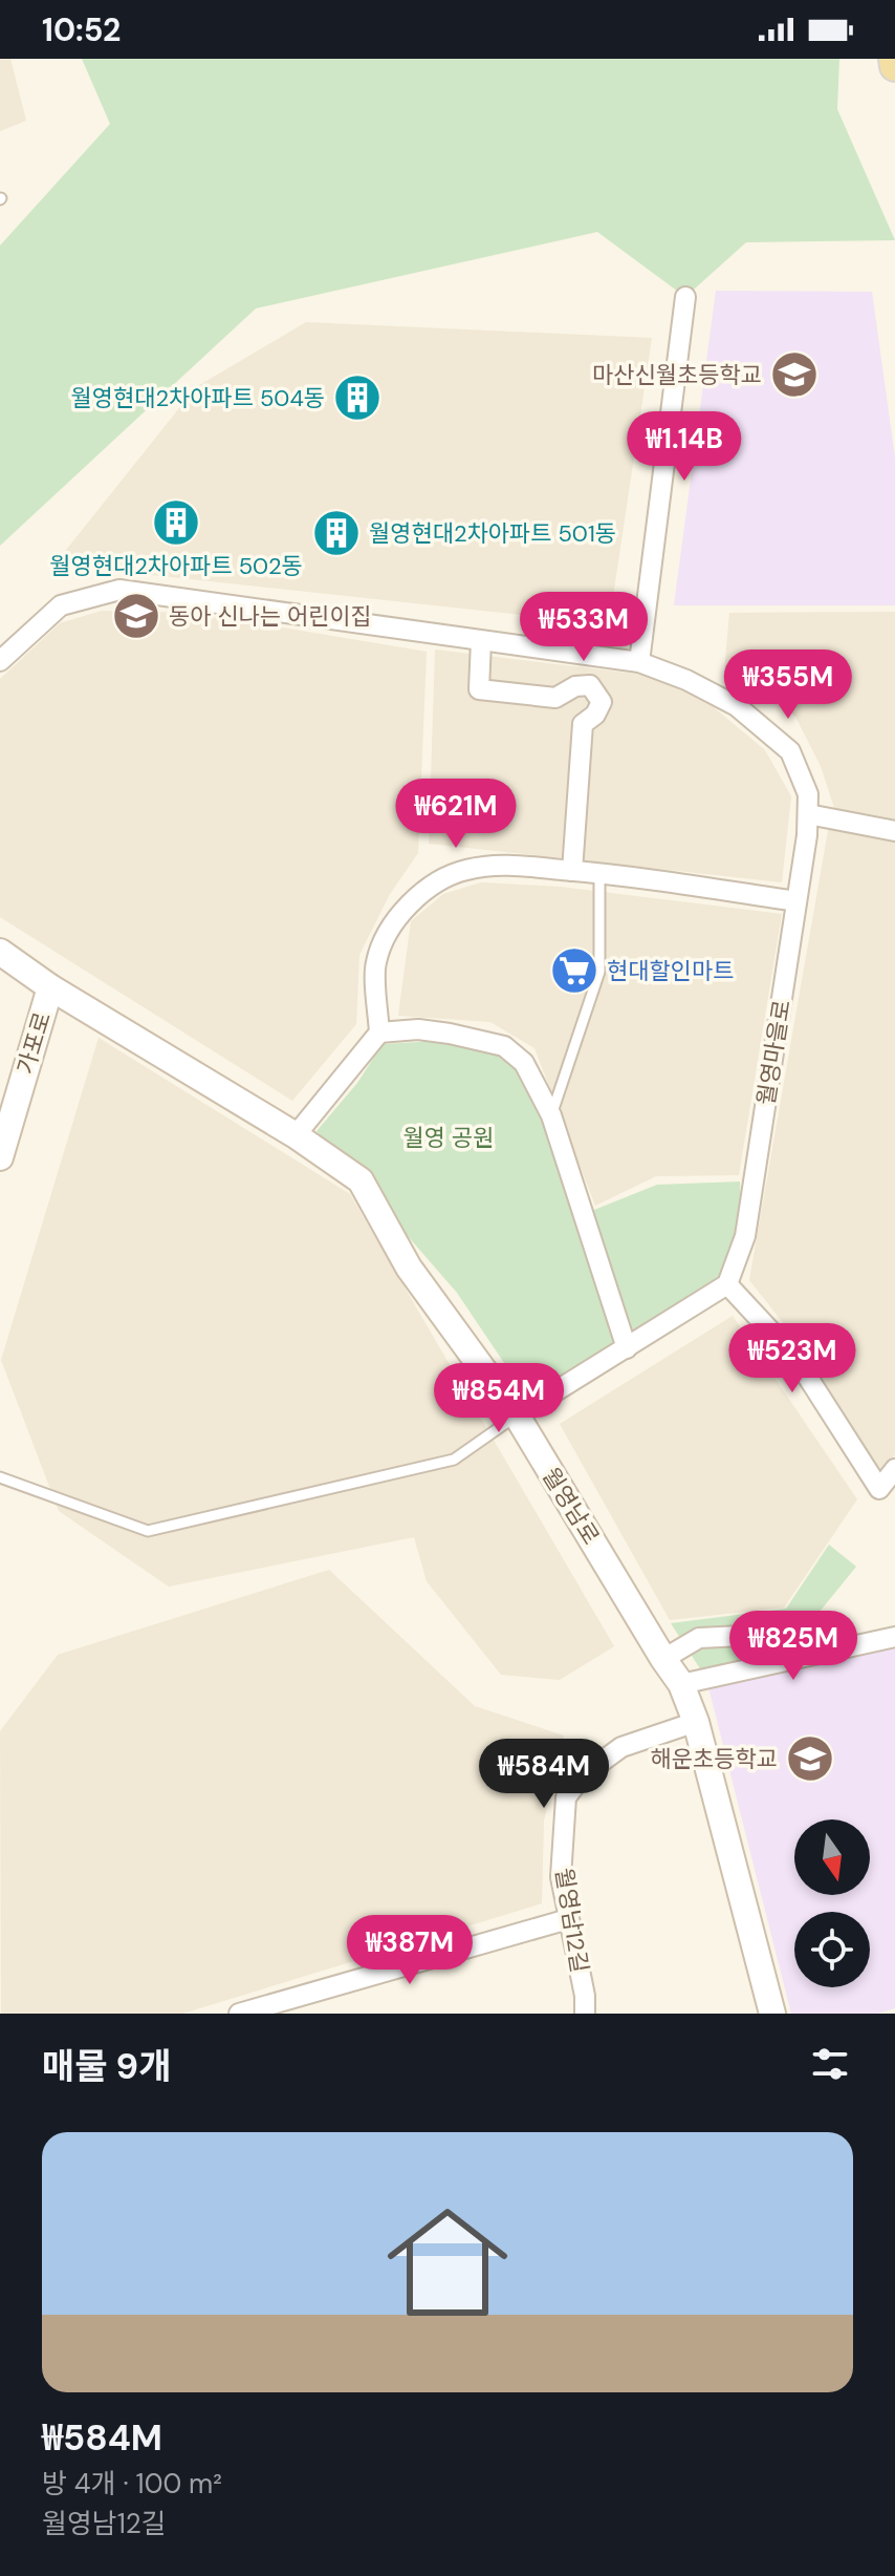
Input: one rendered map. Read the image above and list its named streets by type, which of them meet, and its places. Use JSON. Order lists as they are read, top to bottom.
{
  "streets": {
    "main road": ["가포로", "월영남로"],
    "street": ["월영마을로", "월영남12길"]
  },
  "crossings": [
    ["가포로", "월영남로"],
    ["월영남로", "월영남12길"]
  ],
  "parks": ["월영 공원"],
  "places": {
    "school or university": ["마산신월초등학교", "동아 신나는 어린이집", "해운초등학교"],
    "building": ["월영현대2차아파트 504동", "월영현대2차아파트 502동", "월영현대2차아파트 501동"],
    "supermarket": ["현대할인마트"]
  },
  "north": "bottom",
  "page": {
    "status": "10:52",
    "price": [
      "₩1.14B",
      "₩533M",
      "₩355M",
      "₩621M",
      "₩523M",
      "₩854M",
      "₩825M",
      "₩584M",
      "₩387M"
    ],
    "heading": "매물 9개",
    "list": [
      {
        "name": "₩584M",
        "note": "방 4개 · 100 m² · 월영남12길"
      }
    ]
  }
}
